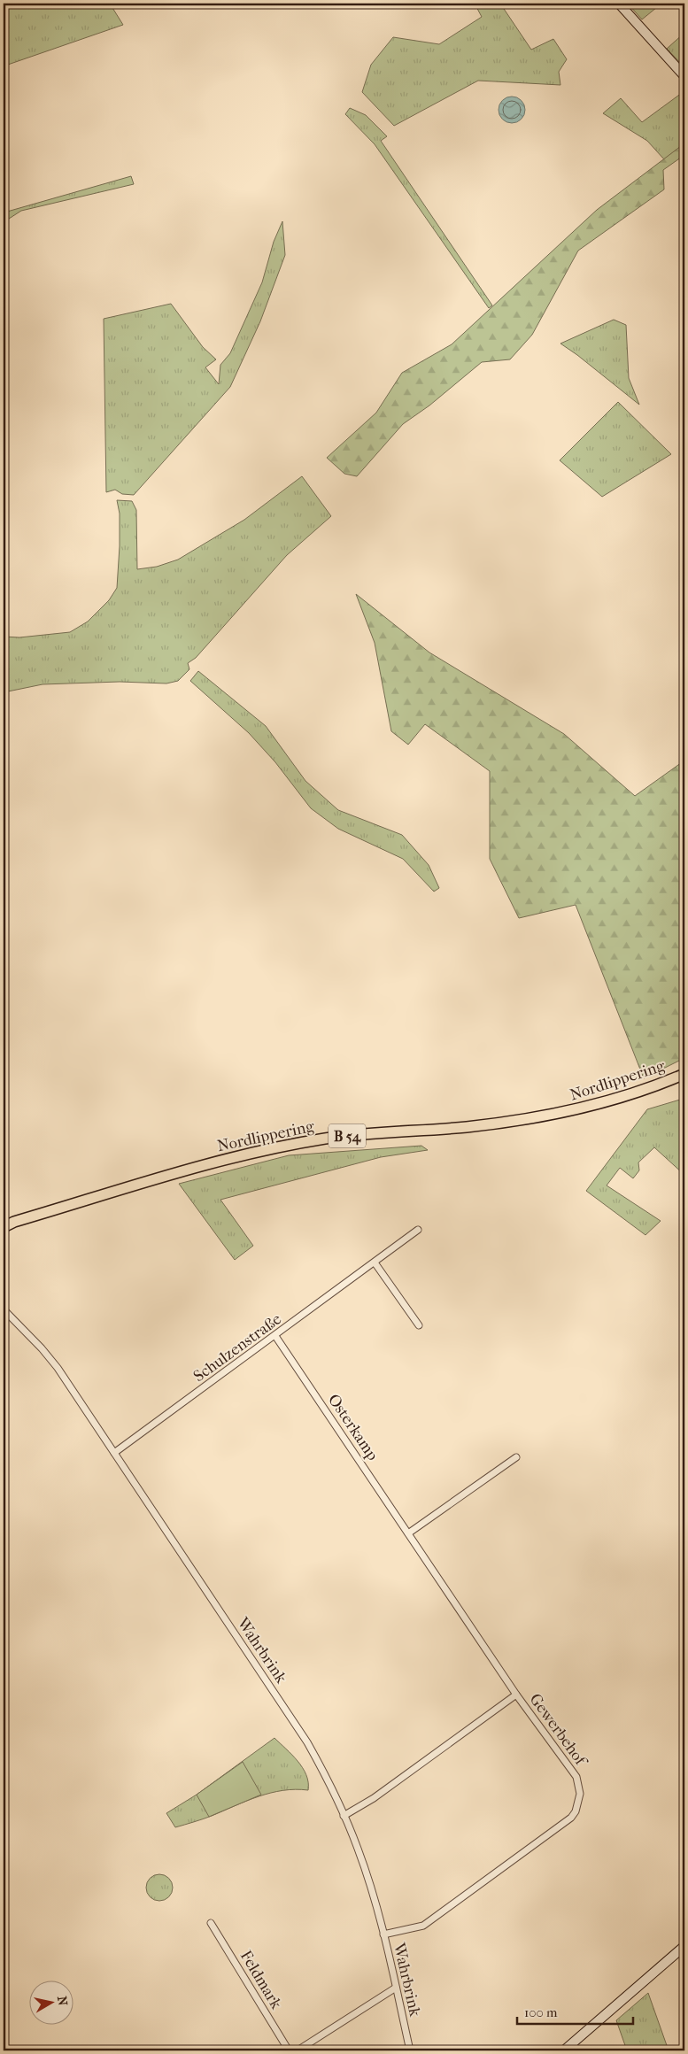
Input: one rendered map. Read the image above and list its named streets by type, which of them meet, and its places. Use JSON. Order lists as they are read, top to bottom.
{
  "streets": {
    "main road": ["Nordlippering", "B 54"],
    "street": [
      "Schulzenstraße",
      "Osterkamp",
      "Wahrbrink",
      "Gewerbehof",
      "Feldmark"
    ]
  },
  "crossings": [
    ["Schulzenstraße", "Osterkamp"],
    ["Schulzenstraße", "Wahrbrink"],
    ["Osterkamp", "Gewerbehof"],
    ["Wahrbrink", "Gewerbehof"]
  ],
  "scale_bar": "100 m",
  "north": "right"
}
